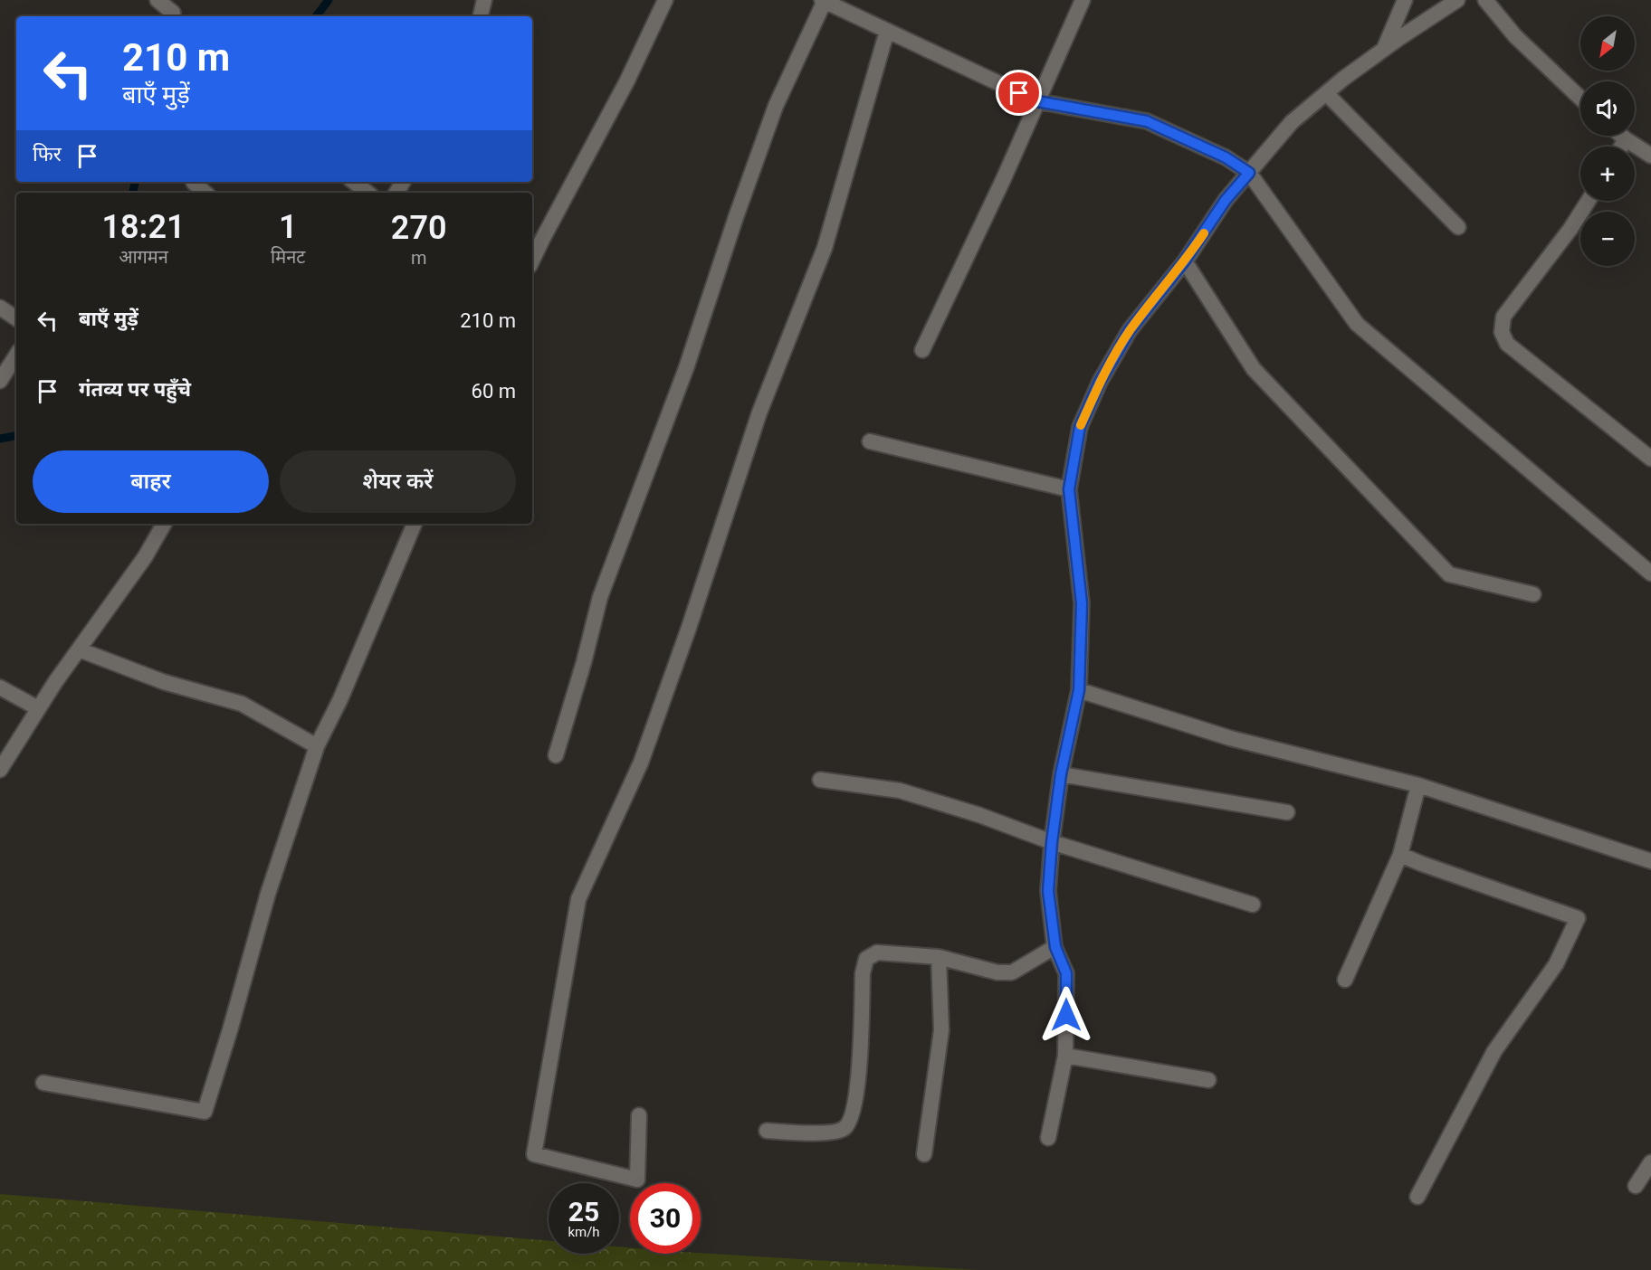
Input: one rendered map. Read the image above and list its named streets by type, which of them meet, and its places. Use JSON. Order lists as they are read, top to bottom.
{
  "north": "bottom left",
  "page": {
    "map_buttons": ["+", "−"],
    "turn": ["210 m", "बाएँ मुड़ें"],
    "then": "फिर",
    "eta": [
      "18:21",
      "आगमन",
      "1",
      "मिनट",
      "270",
      "m"
    ],
    "list": [
      {
        "name": "बाएँ मुड़ें",
        "value": "210 m"
      },
      {
        "name": "गंतव्य पर पहुँचे",
        "value": "60 m"
      }
    ],
    "buttons": ["बाहर", "शेयर करें"],
    "speed": "25 km/h",
    "limit": "30"
  }
}
